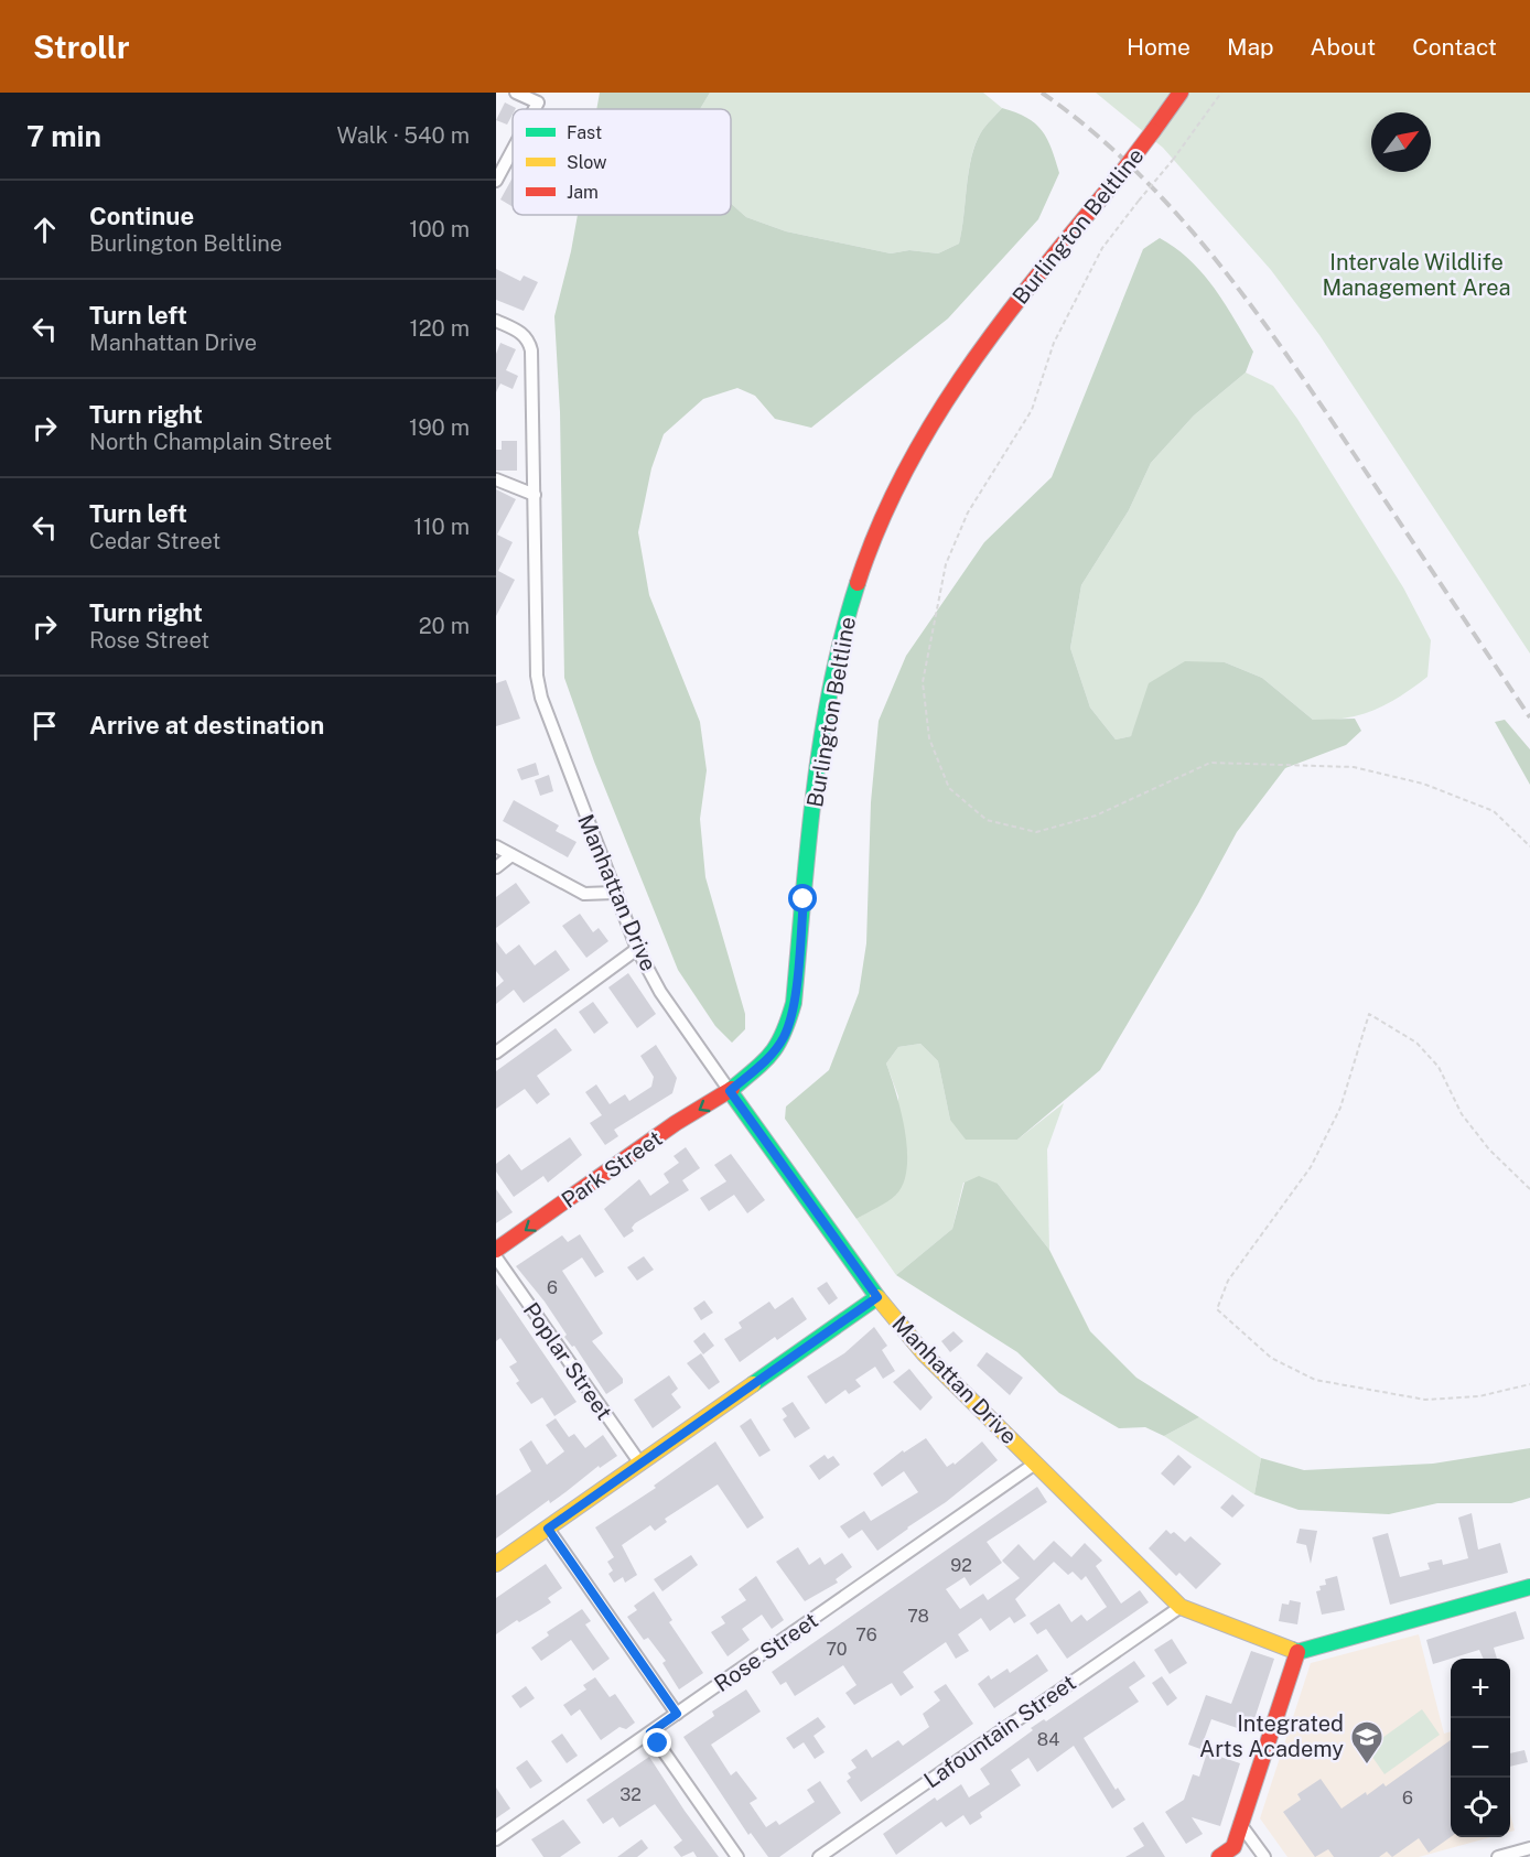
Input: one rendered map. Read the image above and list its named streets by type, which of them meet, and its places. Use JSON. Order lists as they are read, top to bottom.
{
  "streets": {
    "main road": ["Burlington Beltline", "Manhattan Drive", "Park Street"],
    "street": ["Poplar Street", "Rose Street", "Lafountain Street"]
  },
  "crossings": [
    ["Burlington Beltline", "Manhattan Drive"],
    ["Burlington Beltline", "Park Street"],
    ["Manhattan Drive", "Park Street"],
    ["Manhattan Drive", "Rose Street"],
    ["Manhattan Drive", "Lafountain Street"]
  ],
  "one_way": ["Park Street"],
  "parks": ["Intervale Wildlife Management Area"],
  "places": {
    "school or university": ["Integrated Arts Academy"]
  },
  "house_numbers": [
    "6",
    "92",
    "78",
    "76",
    "70",
    "84",
    "32",
    "6"
  ],
  "legend": ["Fast", "Slow", "Jam"],
  "north": "top right",
  "page": {
    "header": "Strollr",
    "nav": [
      "Home",
      "Map",
      "About",
      "Contact"
    ],
    "heading": ["7 min", "Walk · 540 m"],
    "list": [
      ["Continue", "Burlington Beltline", "100 m"],
      ["Turn left", "Manhattan Drive", "120 m"],
      ["Turn right", "North Champlain Street", "190 m"],
      ["Turn left", "Cedar Street", "110 m"],
      ["Turn right", "Rose Street", "20 m"],
      "Arrive at destination"
    ],
    "map_buttons": ["+", "−"]
  }
}
